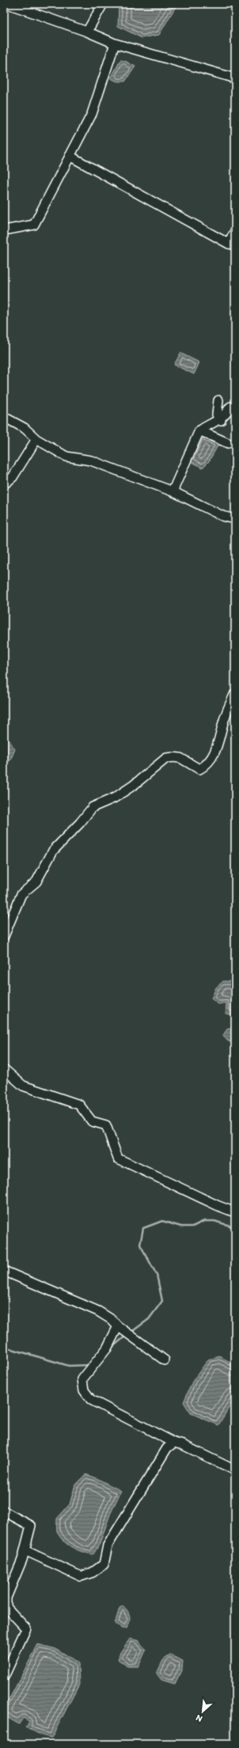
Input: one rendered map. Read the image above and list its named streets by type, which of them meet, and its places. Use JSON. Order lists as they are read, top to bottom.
{
  "north": "bottom left"
}
